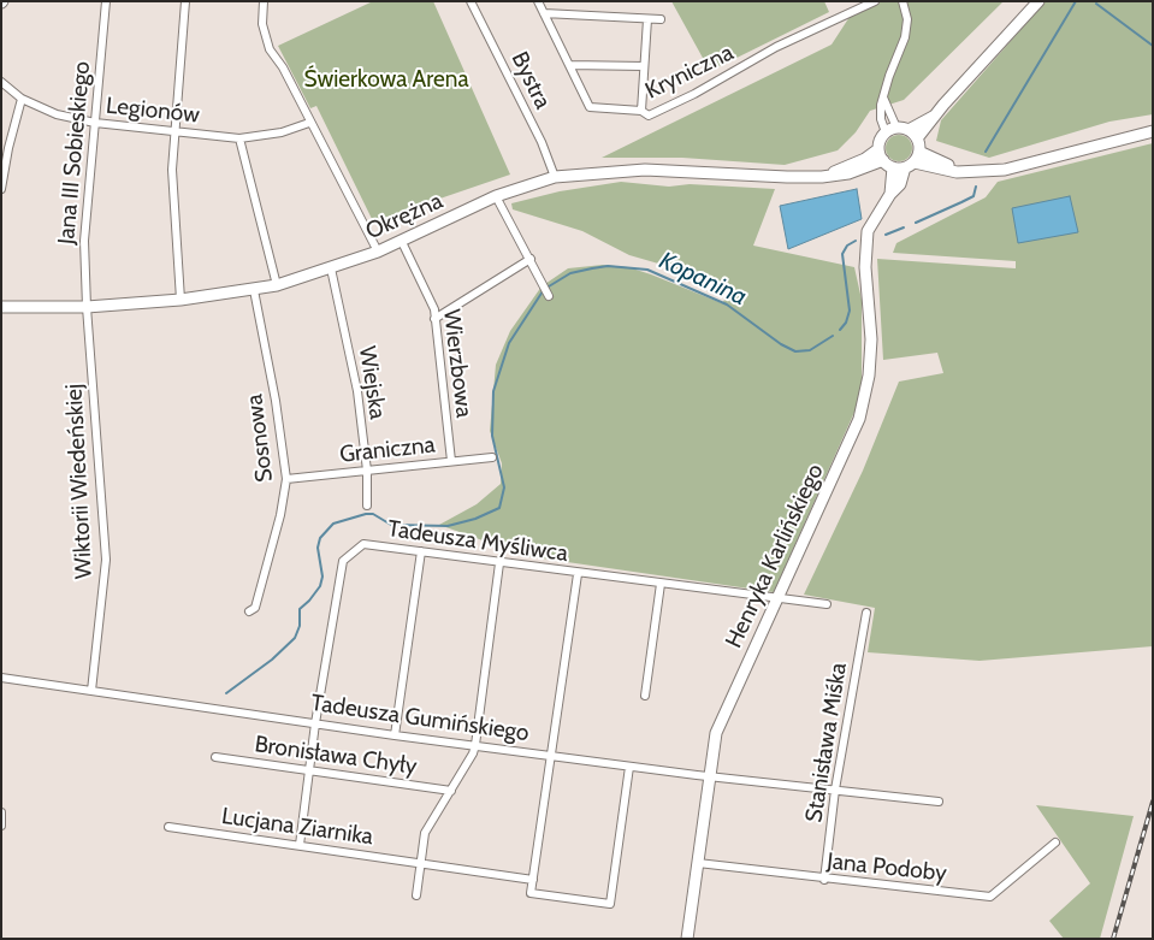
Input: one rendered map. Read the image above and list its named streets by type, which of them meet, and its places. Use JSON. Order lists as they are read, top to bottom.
{
  "streets": {
    "street": [
      "Kryniczna",
      "Bystra",
      "Legionów",
      "Jana III Sobieskiego",
      "Okrężna",
      "Wierzbowa",
      "Wiejska",
      "Sosnowa",
      "Graniczna",
      "Wiktorii Wiedeńskiej",
      "Tadeusza Myśliwca",
      "Henryka Karlińskiego",
      "Tadeusza Gumińskiego",
      "Stanisława Miśka",
      "Bronisława Chyły",
      "Lucjana Ziarnika",
      "Jana Podoby"
    ]
  },
  "crossings": [
    ["Bystra", "Okrężna"],
    ["Legionów", "Jana III Sobieskiego"],
    ["Jana III Sobieskiego", "Okrężna"],
    ["Jana III Sobieskiego", "Wiktorii Wiedeńskiej"],
    ["Okrężna", "Wierzbowa"],
    ["Okrężna", "Wiejska"],
    ["Okrężna", "Sosnowa"],
    ["Okrężna", "Wiktorii Wiedeńskiej"],
    ["Okrężna", "Henryka Karlińskiego"],
    ["Wierzbowa", "Graniczna"],
    ["Wiejska", "Graniczna"],
    ["Sosnowa", "Graniczna"],
    ["Wiktorii Wiedeńskiej", "Tadeusza Gumińskiego"],
    ["Tadeusza Myśliwca", "Henryka Karlińskiego"],
    ["Tadeusza Myśliwca", "Tadeusza Gumińskiego"],
    ["Tadeusza Myśliwca", "Bronisława Chyły"],
    ["Tadeusza Myśliwca", "Lucjana Ziarnika"],
    ["Henryka Karlińskiego", "Tadeusza Gumińskiego"],
    ["Henryka Karlińskiego", "Jana Podoby"],
    ["Tadeusza Gumińskiego", "Stanisława Miśka"],
    ["Stanisława Miśka", "Jana Podoby"]
  ],
  "water": ["Kopanina"],
  "parks": ["Świerkowa Arena"]
}
